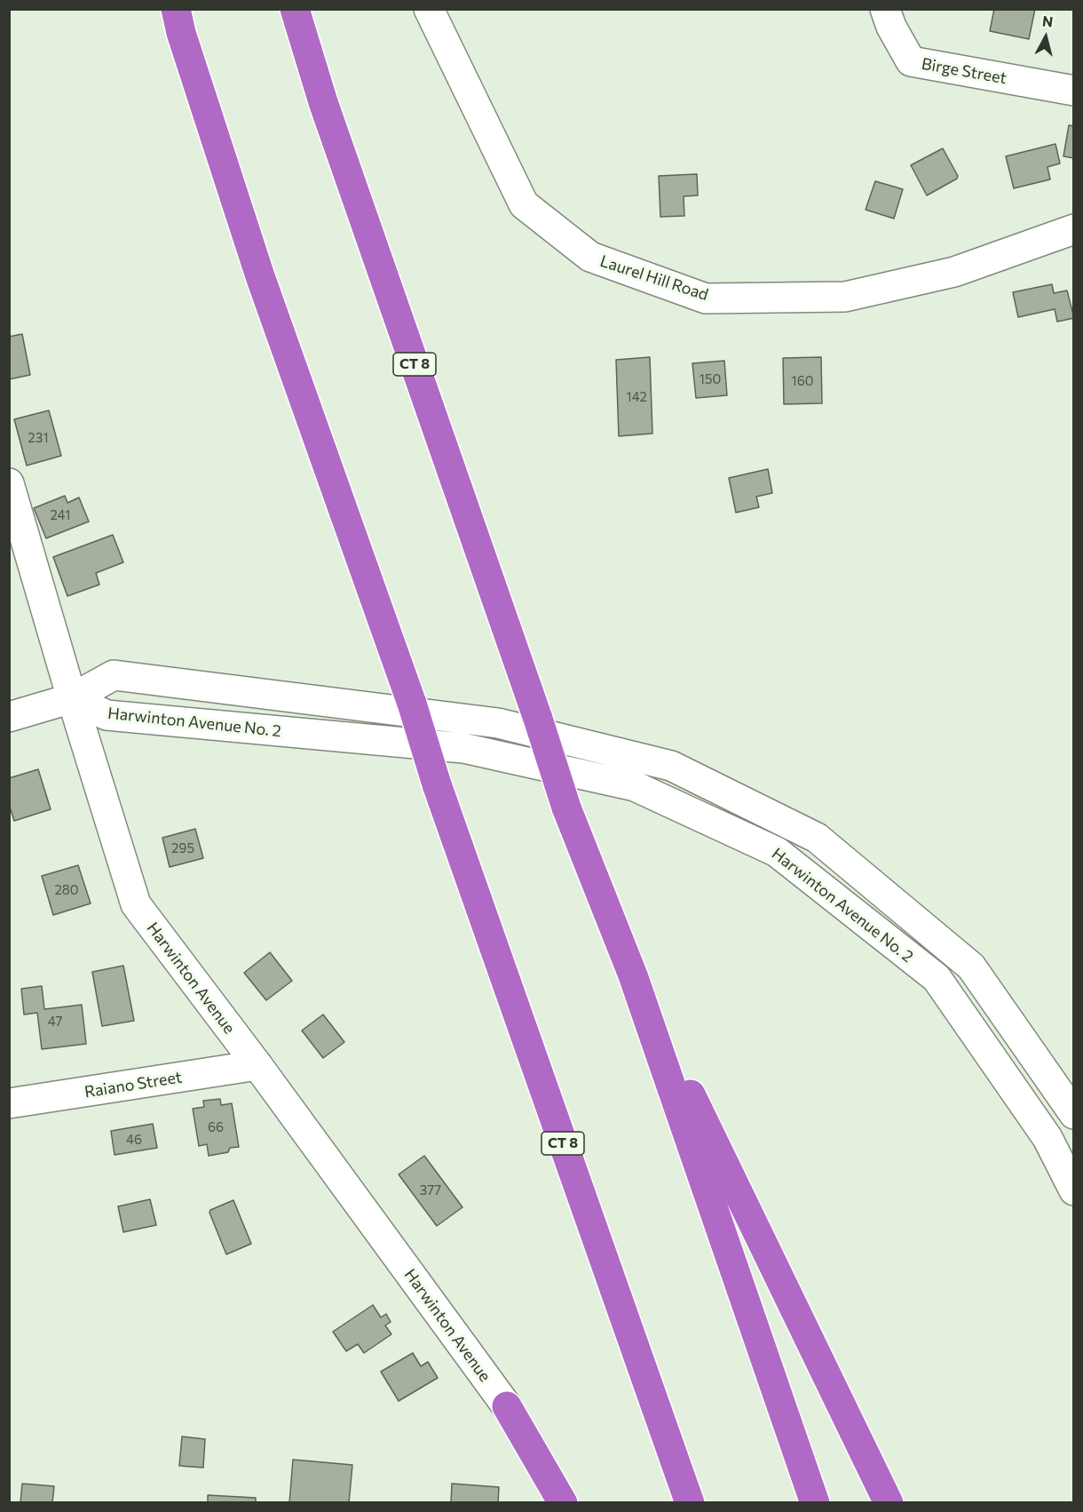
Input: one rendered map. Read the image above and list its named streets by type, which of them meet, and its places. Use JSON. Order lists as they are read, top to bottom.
{
  "streets": {
    "highway": ["CT 8"],
    "main road": [
      "Birge Street",
      "Laurel Hill Road",
      "Harwinton Avenue No. 2",
      "Harwinton Avenue",
      "Raiano Street"
    ]
  },
  "crossings": [
    ["Harwinton Avenue No. 2", "Harwinton Avenue"],
    ["Harwinton Avenue", "Raiano Street"]
  ],
  "house_numbers": [
    "150",
    "160",
    "142",
    "231",
    "241",
    "295",
    "280",
    "47",
    "66",
    "46",
    "377"
  ],
  "north": "top"
}
